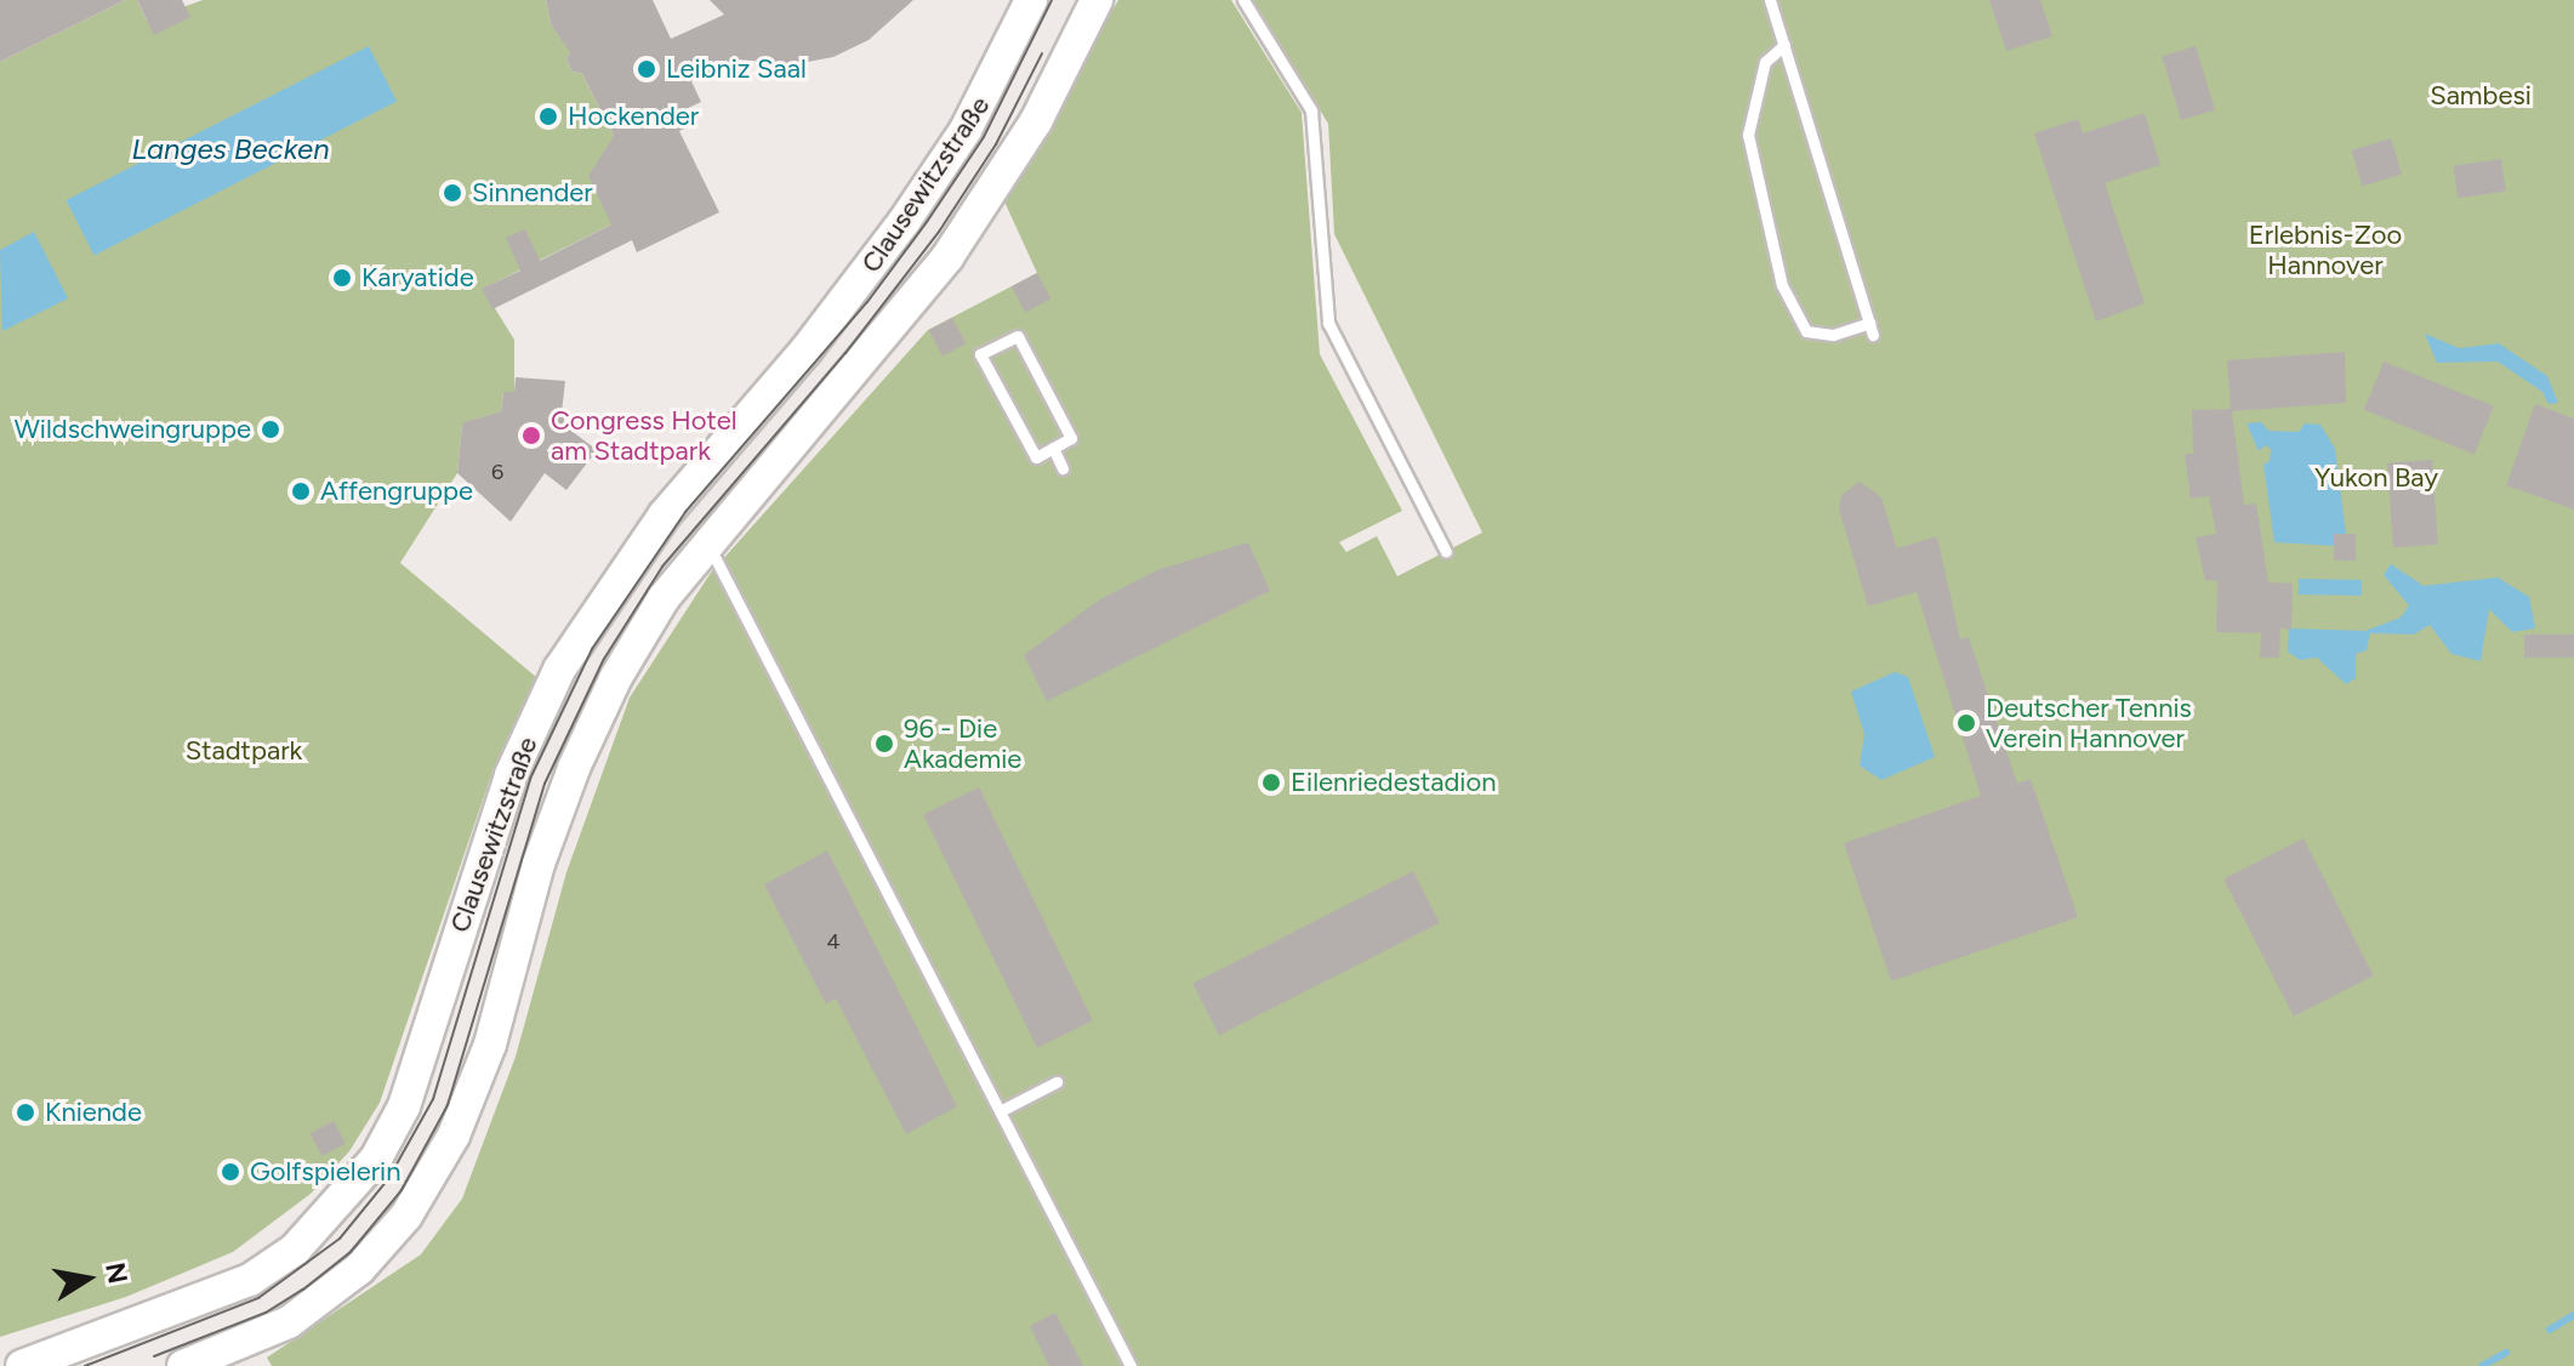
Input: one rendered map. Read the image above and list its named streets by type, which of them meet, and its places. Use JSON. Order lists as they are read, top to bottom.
{
  "streets": {
    "street": ["Clausewitzstraße"]
  },
  "water": ["Langes Becken"],
  "parks": [
    "Sambesi",
    "Erlebnis-Zoo Hannover",
    "Yukon Bay",
    "Stadtpark"
  ],
  "places": [
    "Leibniz Saal",
    "Hockender",
    "Sinnender",
    "Karyatide",
    "Wildschweingruppe",
    "Congress Hotel am Stadtpark",
    "Affengruppe",
    "Deutscher Tennis Verein Hannover",
    "96 - Die Akademie",
    "Eilenriedestadion",
    "Kniende",
    "Golfspielerin"
  ],
  "house_numbers": ["6", "4"],
  "north": "right"
}
